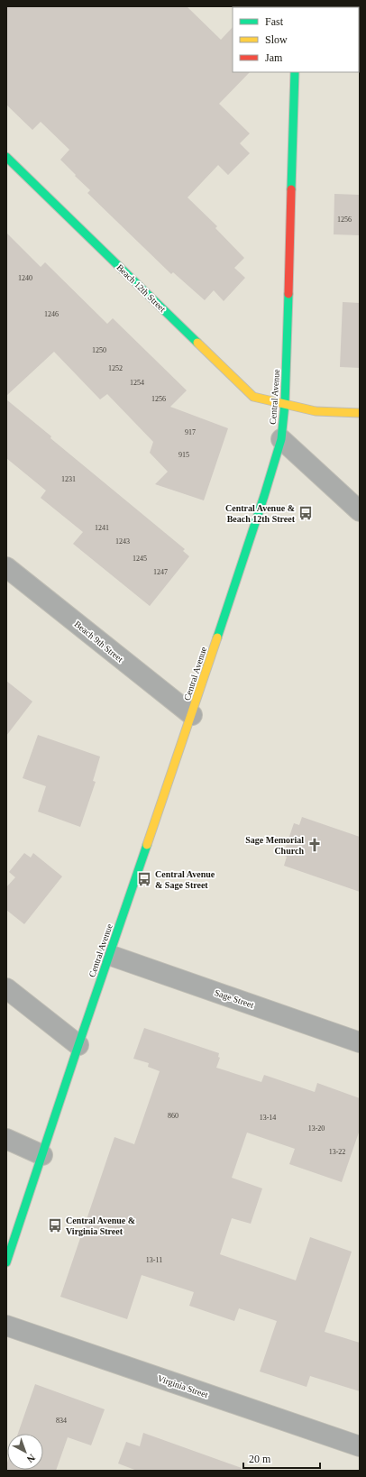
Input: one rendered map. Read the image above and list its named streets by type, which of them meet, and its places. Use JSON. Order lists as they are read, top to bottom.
{
  "streets": {
    "street": [
      "Beach 12th Street",
      "Central Avenue",
      "Beach 9th Street",
      "Sage Street",
      "Virginia Street"
    ]
  },
  "crossings": [
    ["Beach 12th Street", "Central Avenue"],
    ["Central Avenue", "Beach 9th Street"],
    ["Central Avenue", "Sage Street"]
  ],
  "places": {
    "bus stop": ["Central Avenue & Beach 12th Street", "Central Avenue & Sage Street", "Central Avenue & Virginia Street"],
    "church": ["Sage Memorial Church"]
  },
  "house_numbers": [
    "1256",
    "1240",
    "1246",
    "1250",
    "1252",
    "1254",
    "1256",
    "917",
    "915",
    "1231",
    "1241",
    "1243",
    "1245",
    "1247",
    "860",
    "13-14",
    "13-20",
    "13-22",
    "13-11",
    "834"
  ],
  "legend": ["Fast", "Slow", "Jam"],
  "scale_bar": "20 m",
  "north": "bottom right"
}
